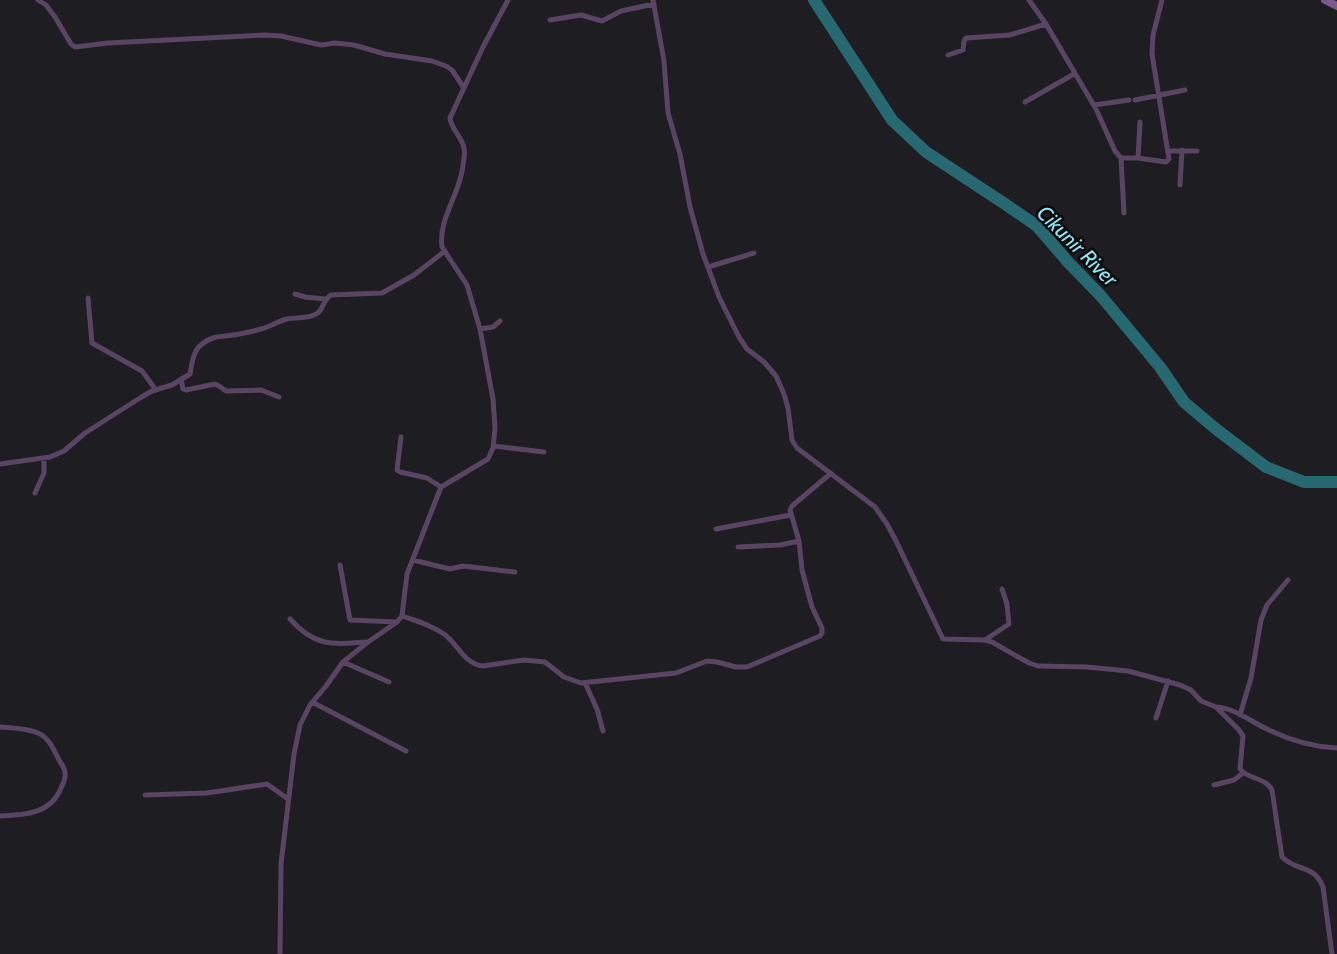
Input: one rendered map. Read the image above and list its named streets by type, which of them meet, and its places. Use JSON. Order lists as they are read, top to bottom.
{
  "water": ["Cikunir River"]
}
